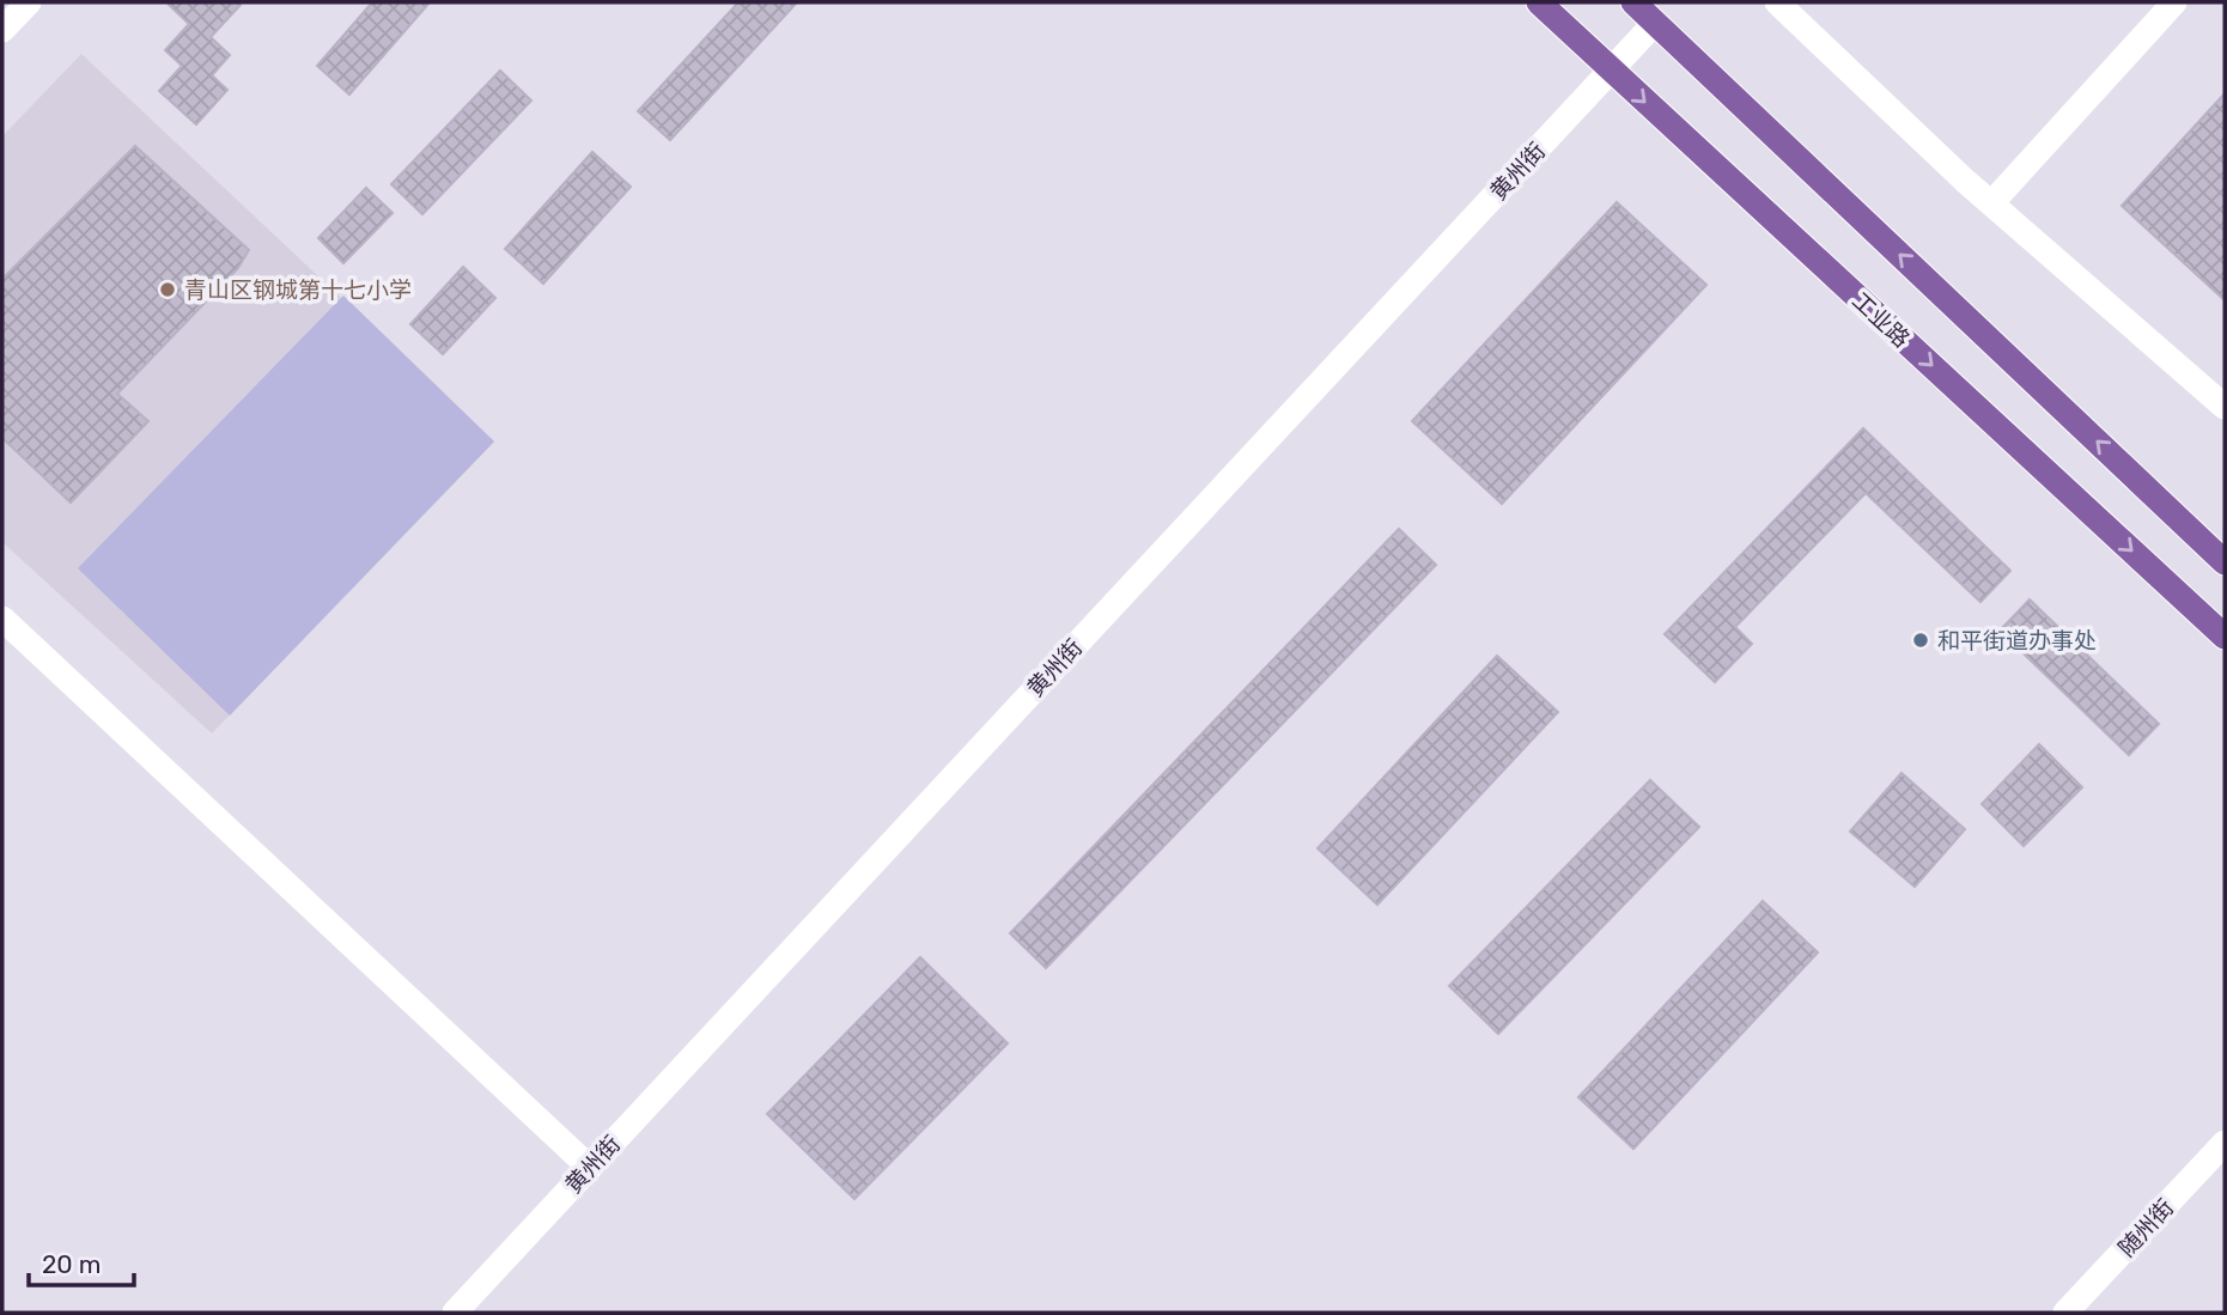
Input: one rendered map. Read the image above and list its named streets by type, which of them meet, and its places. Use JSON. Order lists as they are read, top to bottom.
{
  "streets": {
    "main road": ["工业路"],
    "street": ["黄州街", "随州街"]
  },
  "crossings": [
    ["黄州街", "工业路"]
  ],
  "places": ["青山区钢城第十七小学", "和平街道办事处"],
  "scale_bar": "20 m"
}
